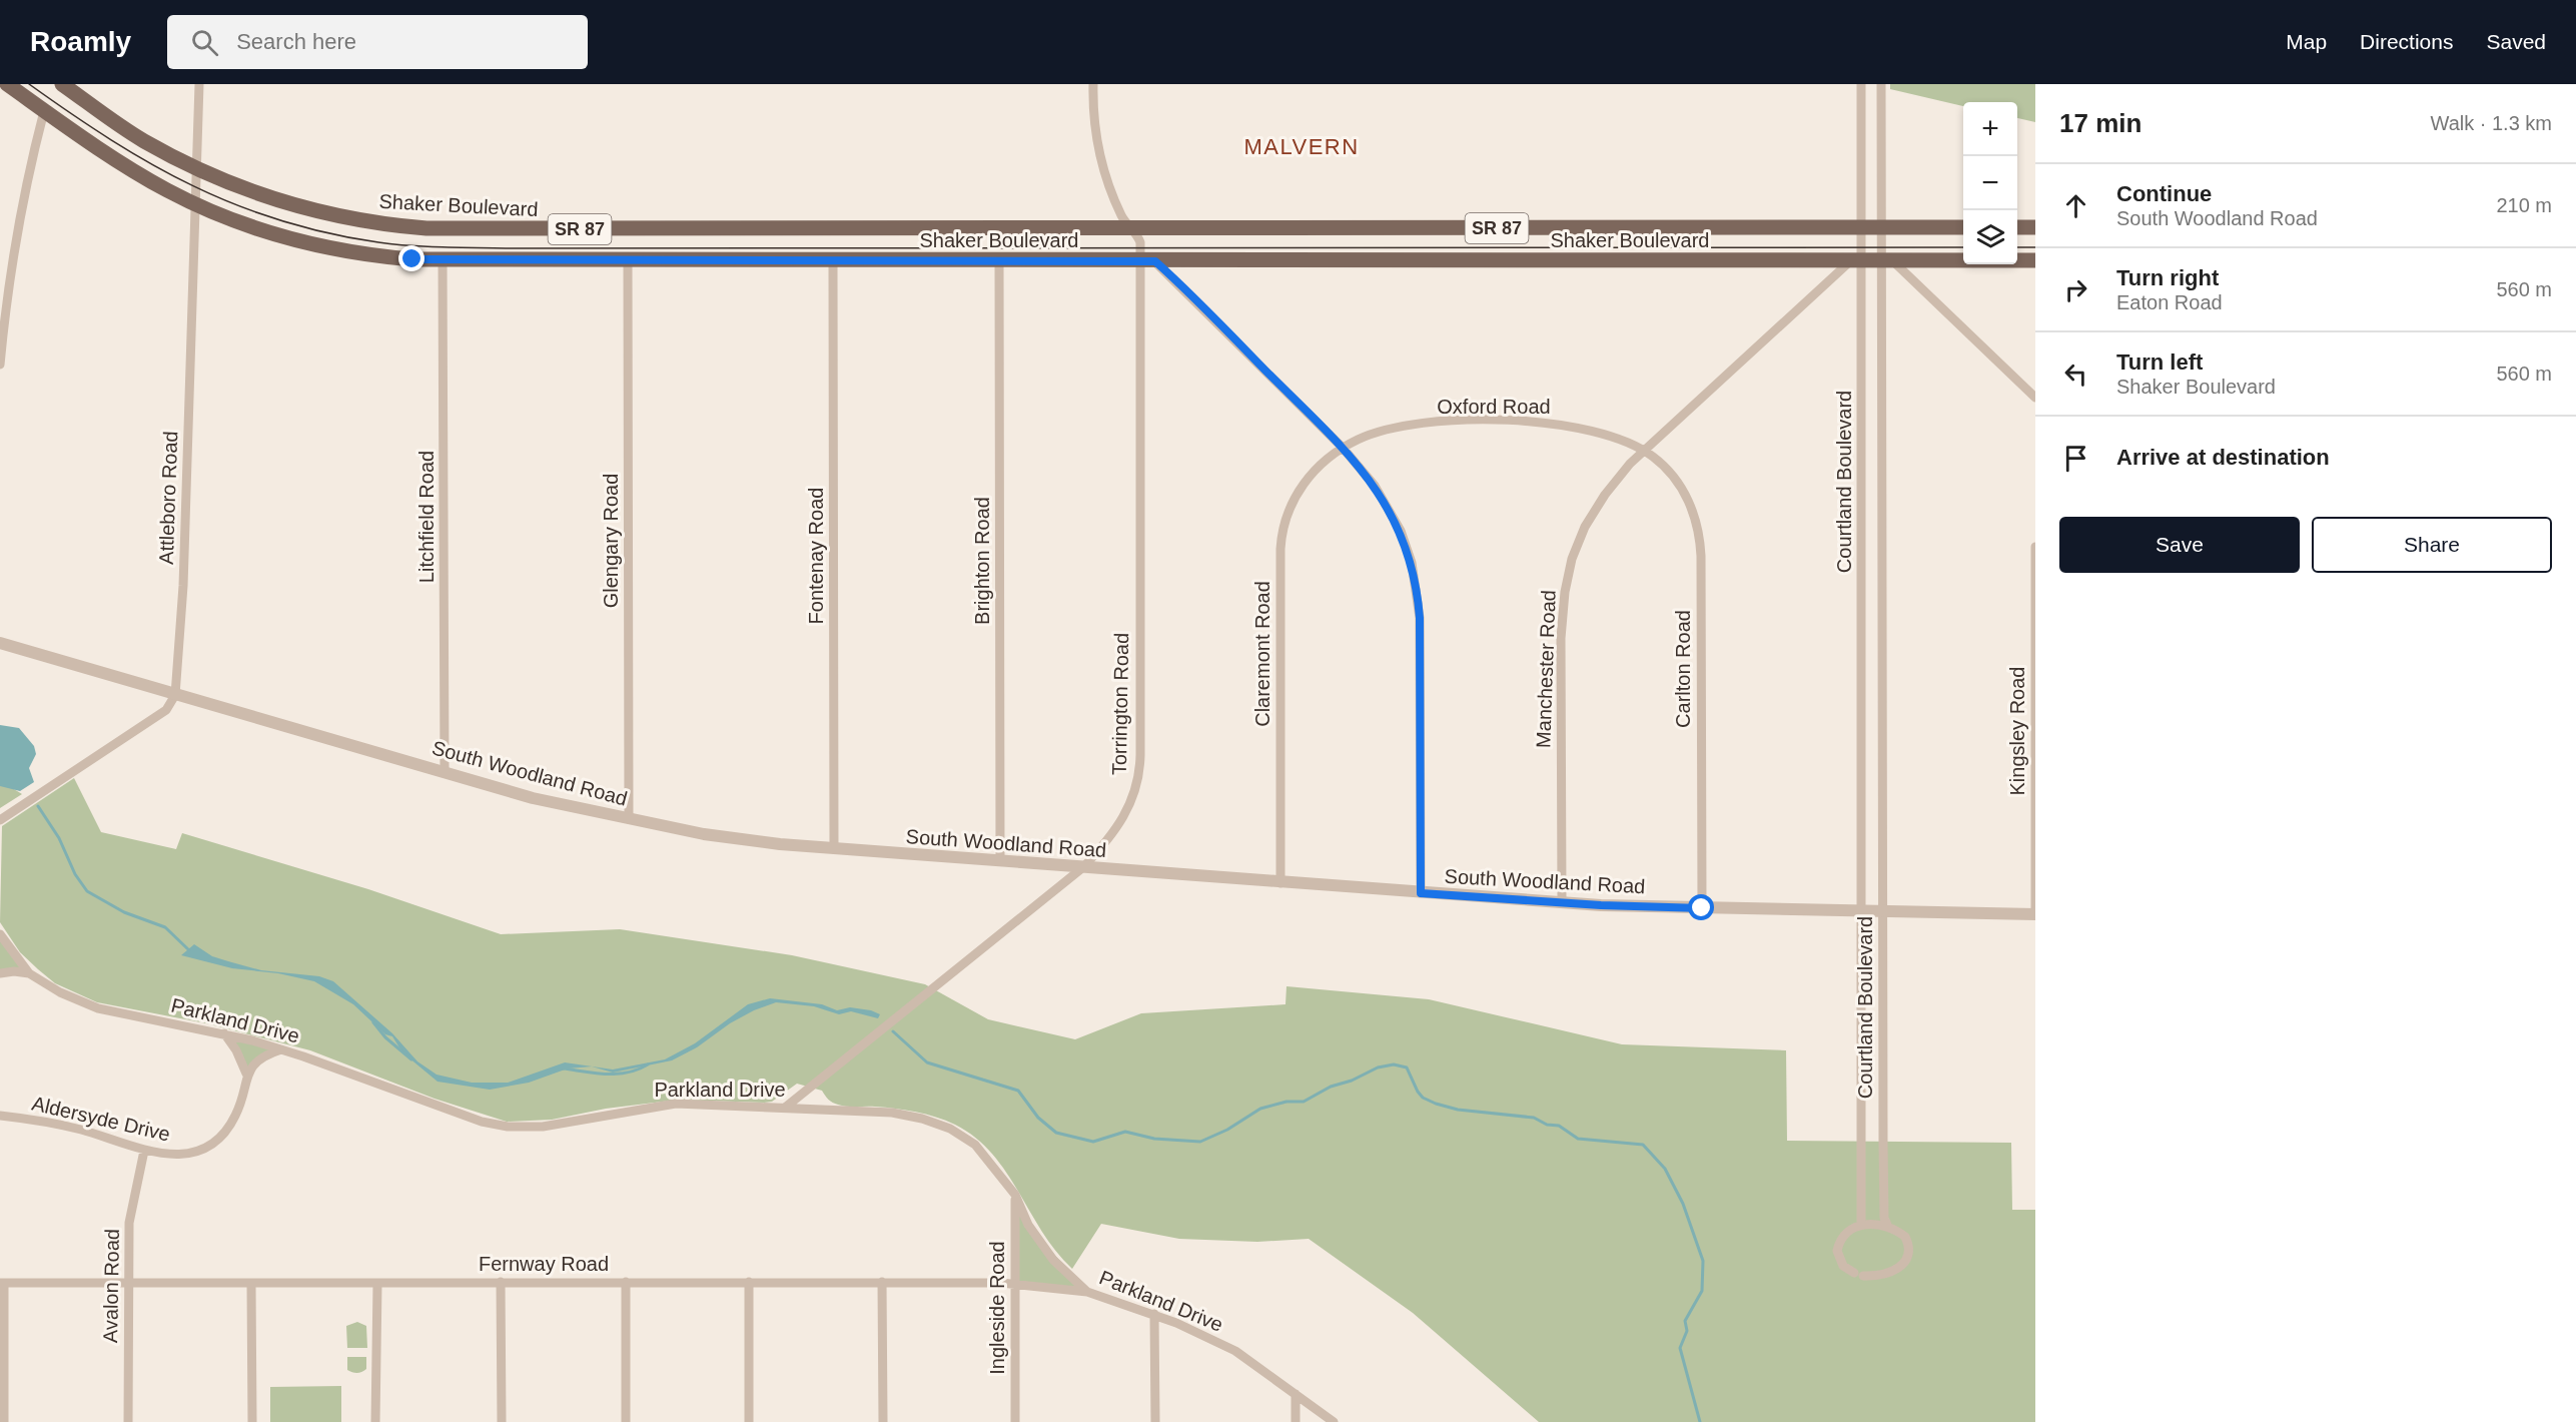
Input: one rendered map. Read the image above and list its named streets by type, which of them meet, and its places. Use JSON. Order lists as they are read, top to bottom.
{
  "streets": {
    "main road": ["Shaker Boulevard", "SR 87"],
    "street": [
      "Oxford Road",
      "Courtland Boulevard",
      "Attleboro Road",
      "Litchfield Road",
      "Glengary Road",
      "Fontenay Road",
      "Brighton Road",
      "Claremont Road",
      "Manchester Road",
      "Carlton Road",
      "Torrington Road",
      "Kingsley Road",
      "South Woodland Road",
      "Parkland Drive",
      "Aldersyde Drive",
      "Fernway Road",
      "Avalon Road",
      "Ingleside Road"
    ]
  },
  "crossings": [
    ["Shaker Boulevard", "Courtland Boulevard"],
    ["Shaker Boulevard", "Attleboro Road"],
    ["Shaker Boulevard", "Litchfield Road"],
    ["Shaker Boulevard", "Glengary Road"],
    ["Shaker Boulevard", "Fontenay Road"],
    ["Shaker Boulevard", "Brighton Road"],
    ["Shaker Boulevard", "Manchester Road"],
    ["Shaker Boulevard", "Torrington Road"],
    ["Oxford Road", "Claremont Road"],
    ["Oxford Road", "Manchester Road"],
    ["Oxford Road", "Carlton Road"],
    ["Courtland Boulevard", "Manchester Road"],
    ["Courtland Boulevard", "South Woodland Road"],
    ["Attleboro Road", "South Woodland Road"],
    ["Litchfield Road", "South Woodland Road"],
    ["Glengary Road", "South Woodland Road"],
    ["Fontenay Road", "South Woodland Road"],
    ["Brighton Road", "South Woodland Road"],
    ["Claremont Road", "South Woodland Road"],
    ["Manchester Road", "Carlton Road"],
    ["Manchester Road", "South Woodland Road"],
    ["Carlton Road", "South Woodland Road"],
    ["Torrington Road", "South Woodland Road"],
    ["Torrington Road", "Parkland Drive"],
    ["Kingsley Road", "South Woodland Road"],
    ["Parkland Drive", "Fernway Road"],
    ["Parkland Drive", "Ingleside Road"],
    ["Aldersyde Drive", "Avalon Road"],
    ["Fernway Road", "Avalon Road"],
    ["Fernway Road", "Ingleside Road"]
  ],
  "districts": ["MALVERN"],
  "page": {
    "header": "Roamly",
    "search": "Search here",
    "nav": ["Map", "Directions", "Saved"],
    "heading": ["17 min", "Walk · 1.3 km"],
    "map_buttons": ["+", "−"],
    "list": [
      ["Continue", "South Woodland Road", "210 m"],
      ["Turn right", "Eaton Road", "560 m"],
      ["Turn left", "Shaker Boulevard", "560 m"],
      "Arrive at destination"
    ],
    "buttons": ["Save", "Share"]
  }
}
